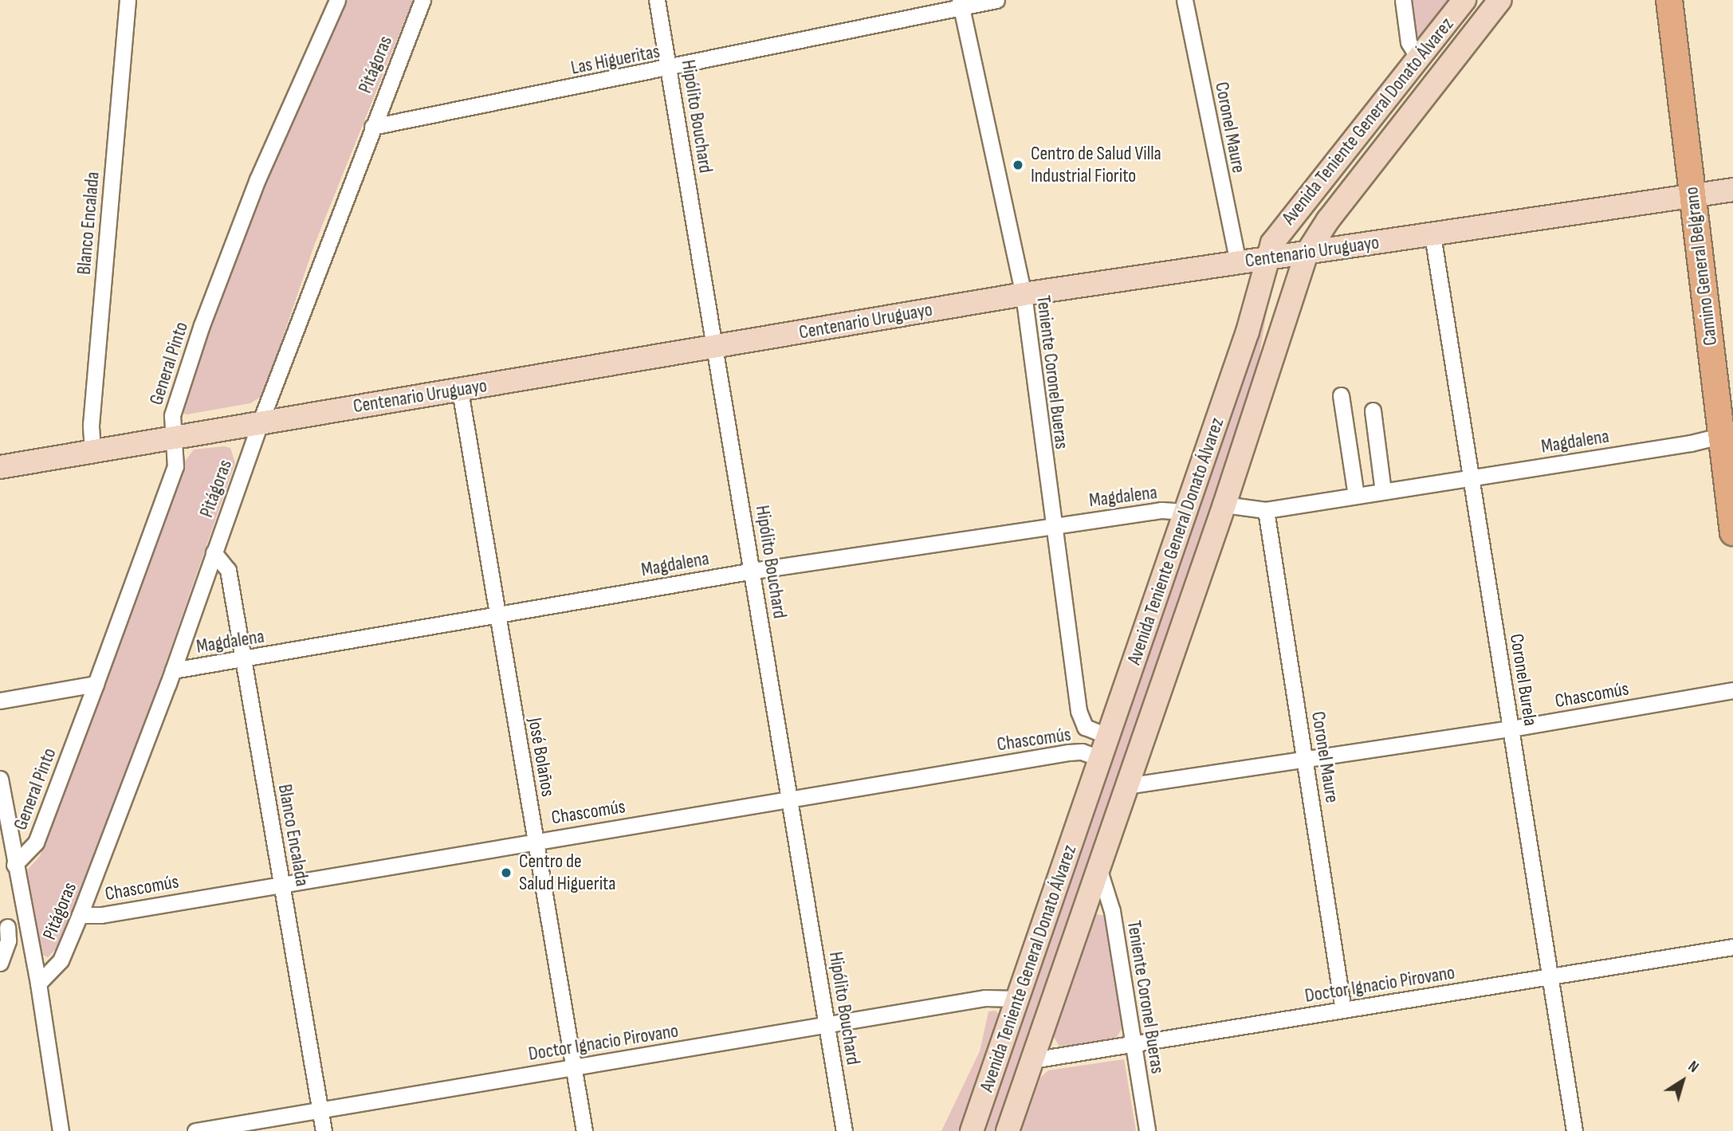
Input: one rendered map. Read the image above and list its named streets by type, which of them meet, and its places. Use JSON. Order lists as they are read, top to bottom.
{
  "streets": {
    "main road": ["Avenida Teniente General Donato Álvarez", "Centenario Uruguayo", "Camino General Belgrano"],
    "street": [
      "Las Higueritas",
      "Pitágoras",
      "Hipólito Bouchard",
      "Coronel Maure",
      "Blanco Encalada",
      "General Pinto",
      "Teniente Coronel Bueras",
      "Magdalena",
      "Coronel Burela",
      "Chascomús",
      "José Bolaños",
      "Doctor Ignacio Pirovano"
    ]
  },
  "crossings": [
    ["Las Higueritas", "Pitágoras"],
    ["Las Higueritas", "Hipólito Bouchard"],
    ["Las Higueritas", "Teniente Coronel Bueras"],
    ["Pitágoras", "Blanco Encalada"],
    ["Pitágoras", "Centenario Uruguayo"],
    ["Pitágoras", "Magdalena"],
    ["Pitágoras", "Chascomús"],
    ["Hipólito Bouchard", "Centenario Uruguayo"],
    ["Hipólito Bouchard", "Magdalena"],
    ["Hipólito Bouchard", "Chascomús"],
    ["Hipólito Bouchard", "Doctor Ignacio Pirovano"],
    ["Avenida Teniente General Donato Álvarez", "Centenario Uruguayo"],
    ["Avenida Teniente General Donato Álvarez", "Teniente Coronel Bueras"],
    ["Avenida Teniente General Donato Álvarez", "Magdalena"],
    ["Avenida Teniente General Donato Álvarez", "Chascomús"],
    ["Avenida Teniente General Donato Álvarez", "Doctor Ignacio Pirovano"],
    ["Coronel Maure", "Centenario Uruguayo"],
    ["Coronel Maure", "Magdalena"],
    ["Coronel Maure", "Chascomús"],
    ["Coronel Maure", "Doctor Ignacio Pirovano"],
    ["Blanco Encalada", "Centenario Uruguayo"],
    ["Blanco Encalada", "Magdalena"],
    ["Blanco Encalada", "Chascomús"],
    ["Blanco Encalada", "Doctor Ignacio Pirovano"],
    ["Centenario Uruguayo", "Camino General Belgrano"],
    ["Centenario Uruguayo", "General Pinto"],
    ["Centenario Uruguayo", "Teniente Coronel Bueras"],
    ["Centenario Uruguayo", "Coronel Burela"],
    ["Centenario Uruguayo", "José Bolaños"],
    ["Camino General Belgrano", "Magdalena"],
    ["Teniente Coronel Bueras", "Magdalena"],
    ["Teniente Coronel Bueras", "Doctor Ignacio Pirovano"],
    ["Magdalena", "Coronel Burela"],
    ["Magdalena", "José Bolaños"],
    ["Coronel Burela", "Chascomús"],
    ["Coronel Burela", "Doctor Ignacio Pirovano"],
    ["Chascomús", "José Bolaños"],
    ["José Bolaños", "Doctor Ignacio Pirovano"]
  ],
  "places": ["Centro de Salud Villa Industrial Fiorito", "Centro de Salud Higuerita"],
  "north": "top right"
}
